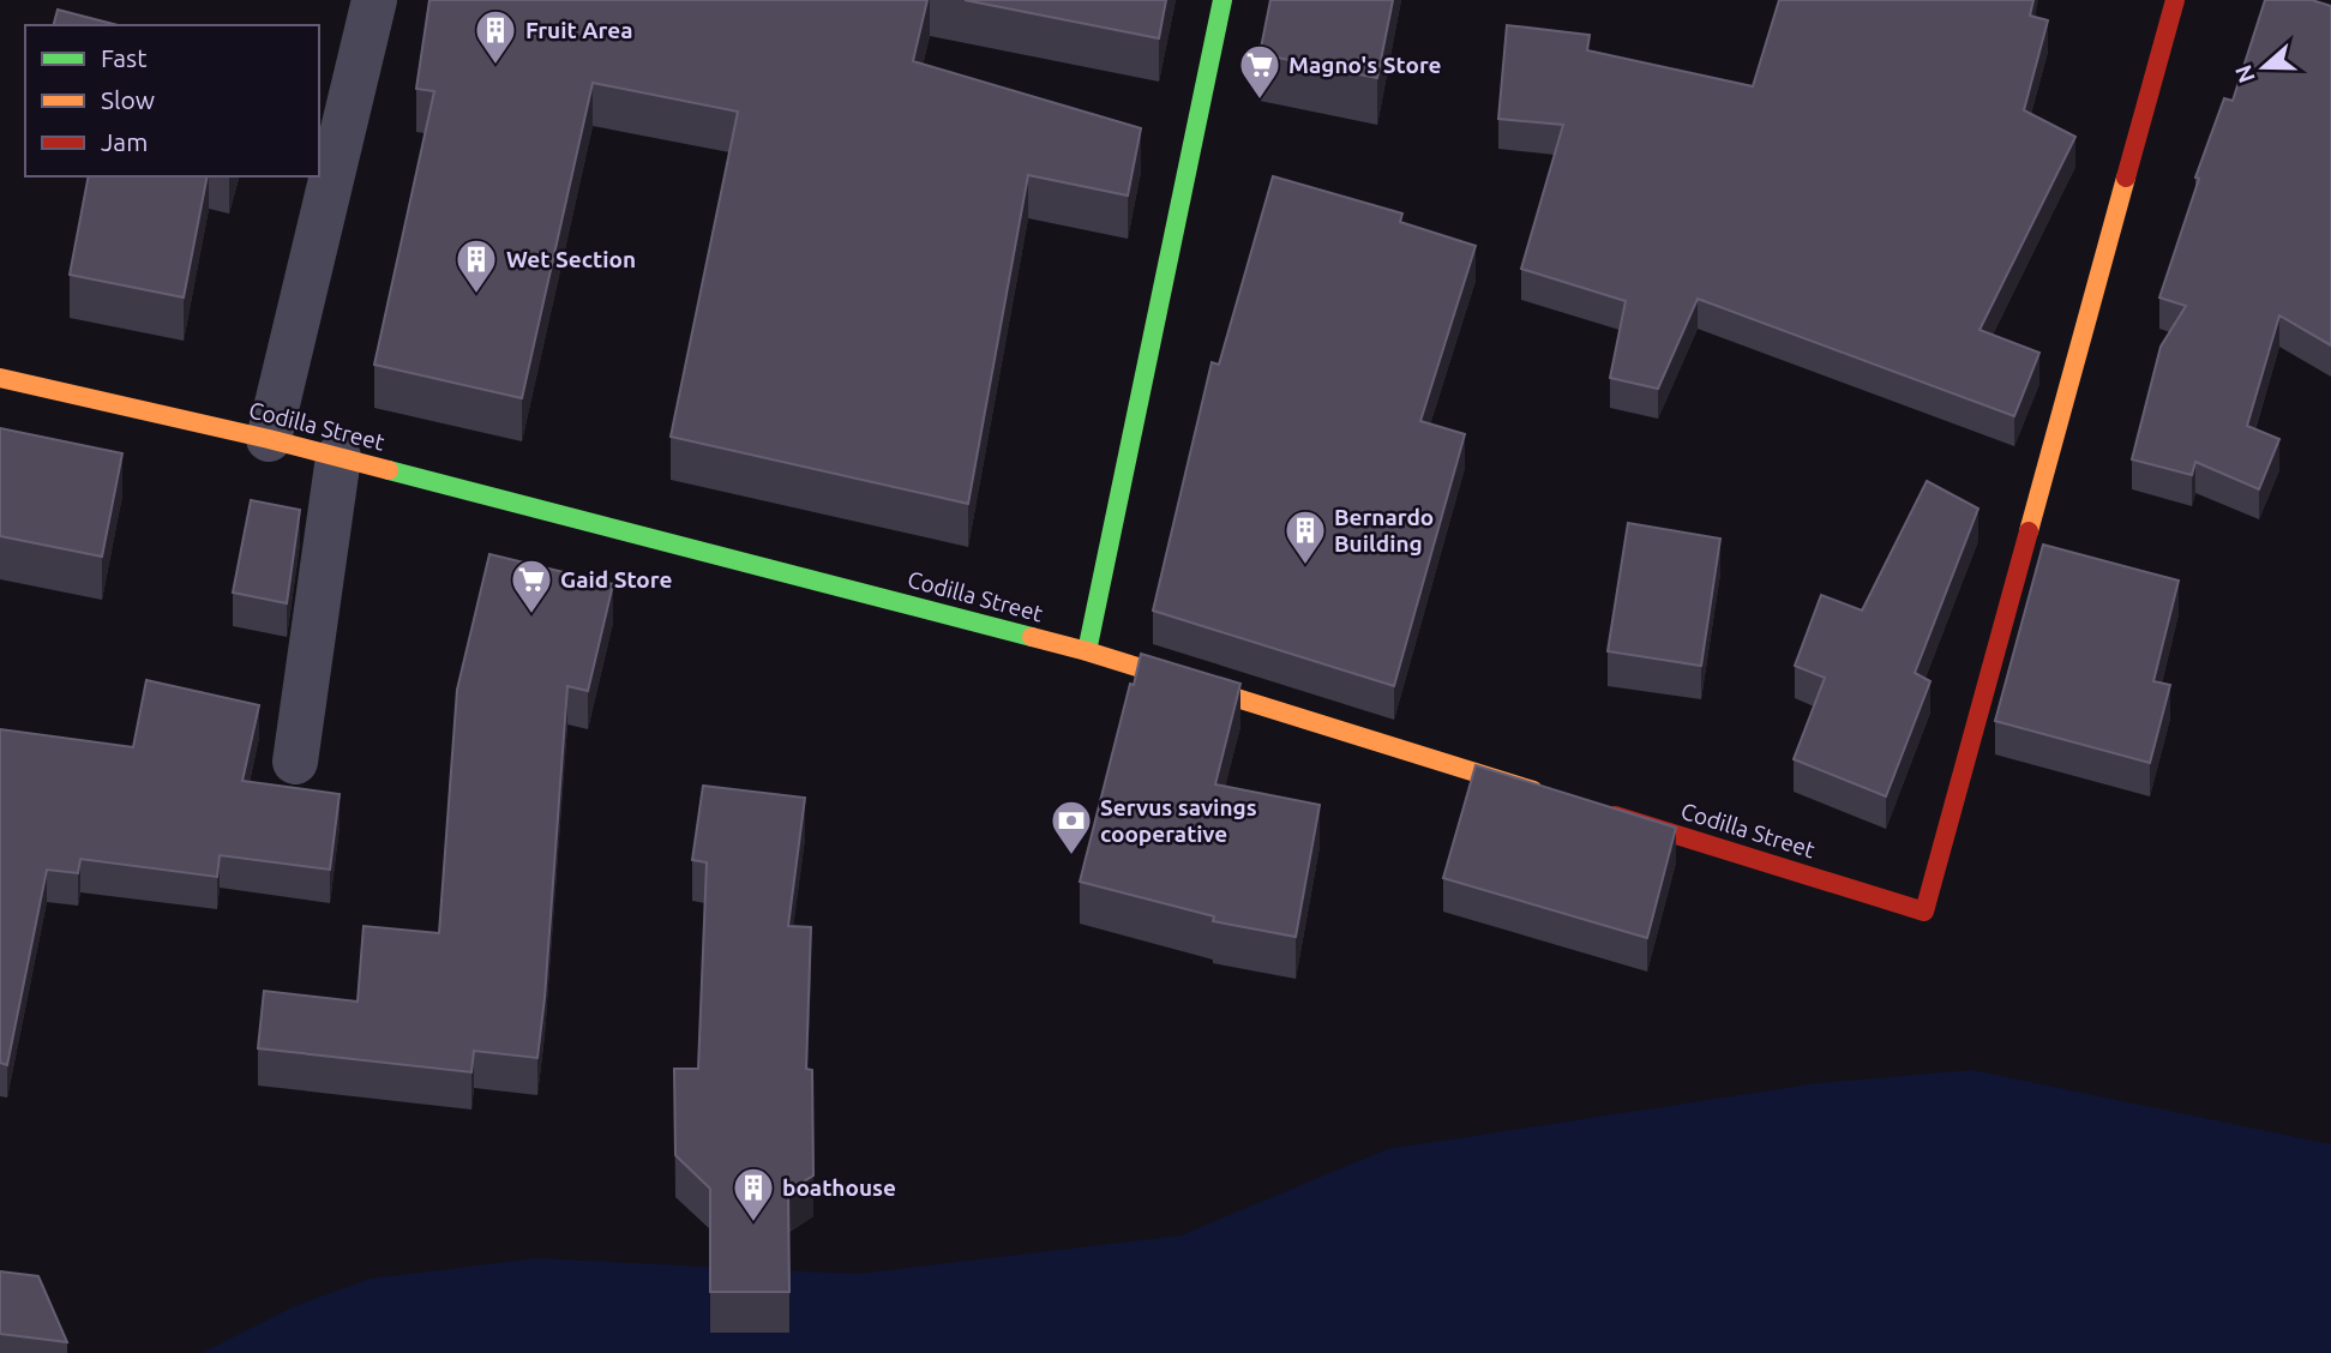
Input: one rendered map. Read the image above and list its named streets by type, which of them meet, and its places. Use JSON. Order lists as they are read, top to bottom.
{
  "streets": {
    "street": ["Codilla Street"]
  },
  "places": {
    "building": [
      "Fruit Area",
      "Wet Section",
      "Bernardo Building",
      "boathouse"
    ],
    "supermarket": ["Magno's Store", "Gaid Store"],
    "bank": ["Servus savings cooperative"]
  },
  "legend": ["Fast", "Slow", "Jam"],
  "north": "left"
}
